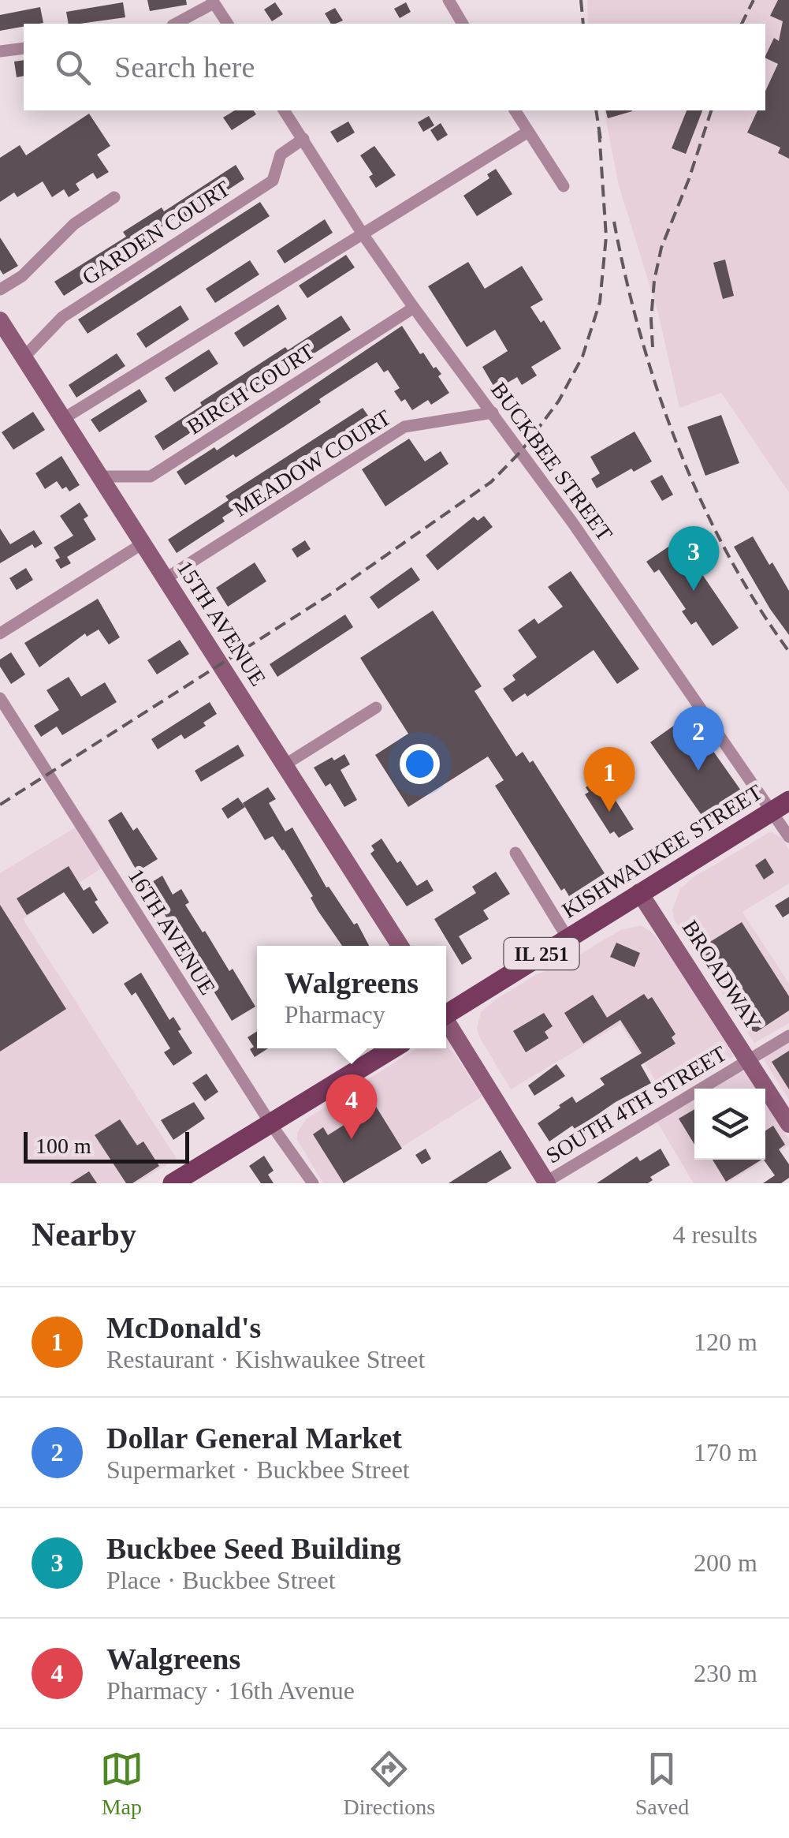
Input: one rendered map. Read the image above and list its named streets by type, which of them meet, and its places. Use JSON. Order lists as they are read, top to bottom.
{
  "streets": {
    "main road": [
      "15TH AVENUE",
      "KISHWAUKEE STREET",
      "IL 251",
      "BROADWAY"
    ],
    "street": [
      "GARDEN COURT",
      "BIRCH COURT",
      "BUCKBEE STREET",
      "MEADOW COURT",
      "16TH AVENUE",
      "SOUTH 4TH STREET"
    ]
  },
  "crossings": [
    ["GARDEN COURT", "BUCKBEE STREET"],
    ["GARDEN COURT", "15TH AVENUE"],
    ["BIRCH COURT", "BUCKBEE STREET"],
    ["BIRCH COURT", "15TH AVENUE"],
    ["BUCKBEE STREET", "MEADOW COURT"],
    ["BUCKBEE STREET", "KISHWAUKEE STREET"],
    ["MEADOW COURT", "15TH AVENUE"],
    ["KISHWAUKEE STREET", "BROADWAY"],
    ["BROADWAY", "SOUTH 4TH STREET"]
  ],
  "scale_bar": "100 m",
  "page": {
    "search": "Search here",
    "pins": [
      "3",
      "2",
      "1",
      "4"
    ],
    "popup": ["Walgreens", "Pharmacy"],
    "scale": "100 m",
    "heading": ["Nearby", "4 results"],
    "list": [
      {
        "mark": "1",
        "name": "McDonald's",
        "note": "Restaurant · Kishwaukee Street",
        "value": "120 m"
      },
      {
        "mark": "2",
        "name": "Dollar General Market",
        "note": "Supermarket · Buckbee Street",
        "value": "170 m"
      },
      {
        "mark": "3",
        "name": "Buckbee Seed Building",
        "note": "Place · Buckbee Street",
        "value": "200 m"
      },
      {
        "mark": "4",
        "name": "Walgreens",
        "note": "Pharmacy · 16th Avenue",
        "value": "230 m"
      }
    ],
    "nav": ["Map", "Directions", "Saved"]
  }
}
